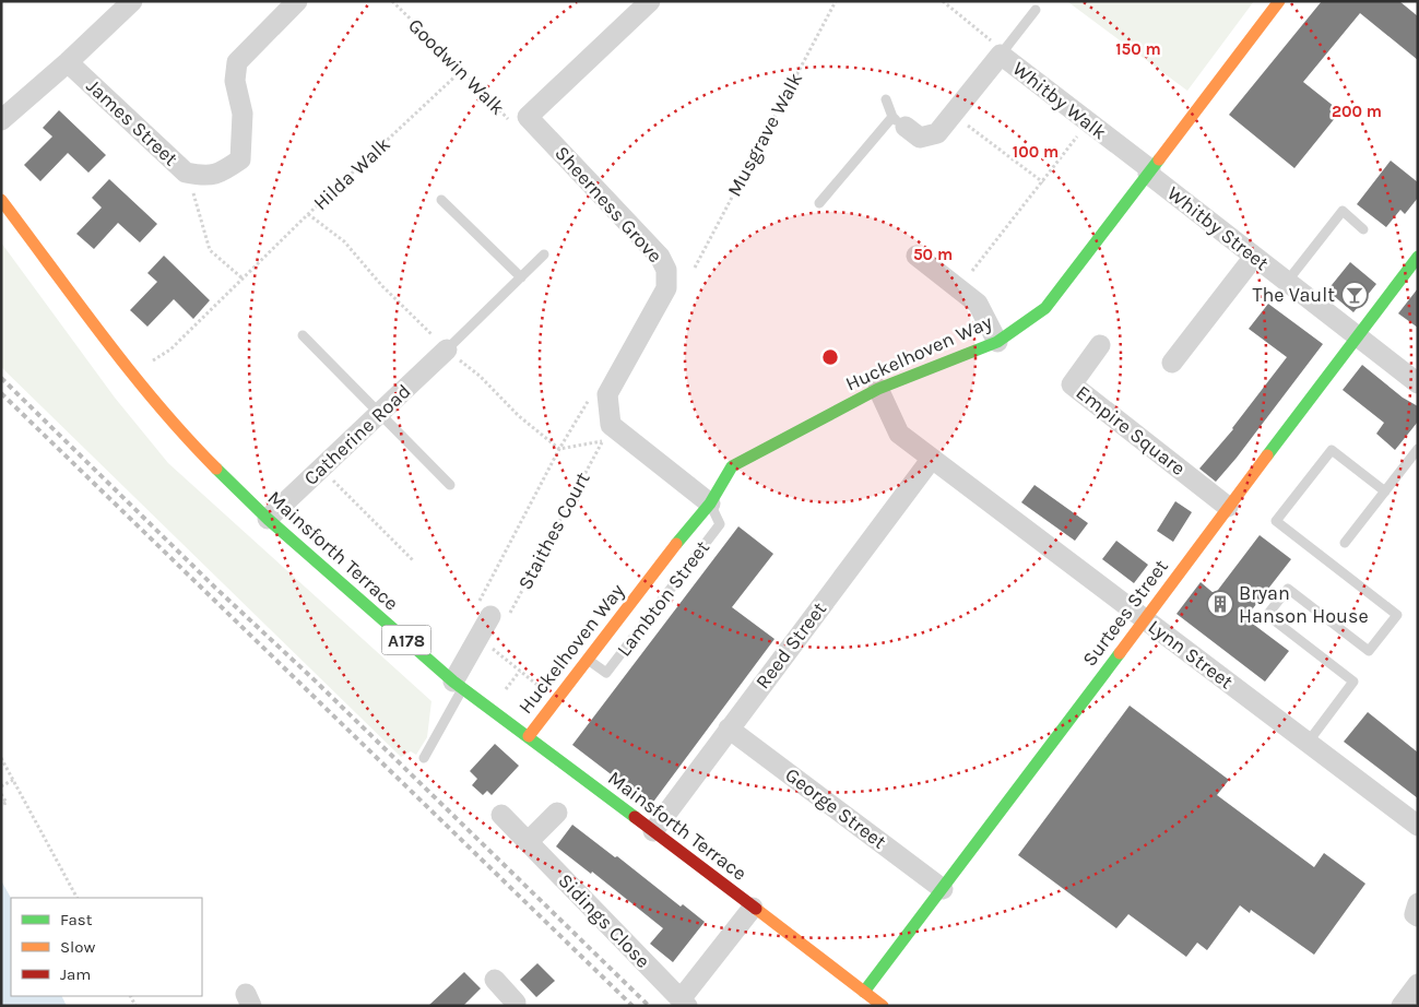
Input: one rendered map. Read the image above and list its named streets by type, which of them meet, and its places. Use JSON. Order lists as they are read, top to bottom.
{
  "streets": {
    "street": [
      "Whitby Walk",
      "James Street",
      "Sheerness Grove",
      "Whitby Street",
      "Huckelhoven Way",
      "Empire Square",
      "Catherine Road",
      "Mainsforth Terrace",
      "Surtees Street",
      "A178",
      "Reed Street",
      "Lynn Street",
      "George Street",
      "Sidings Close"
    ],
    "lane": ["Lambton Street"],
    "path": [
      "Goodwin Walk",
      "Musgrave Walk",
      "Hilda Walk",
      "Staithes Court"
    ]
  },
  "crossings": [
    ["Goodwin Walk", "Hilda Walk"],
    ["Goodwin Walk", "Sheerness Grove"],
    ["Whitby Walk", "Whitby Street"],
    ["Whitby Walk", "Huckelhoven Way"],
    ["Whitby Street", "Huckelhoven Way"],
    ["Whitby Street", "Surtees Street"],
    ["Huckelhoven Way", "Mainsforth Terrace"],
    ["Huckelhoven Way", "Lambton Street"],
    ["Huckelhoven Way", "Lynn Street"],
    ["Empire Square", "Surtees Street"],
    ["Catherine Road", "Mainsforth Terrace"],
    ["Mainsforth Terrace", "Surtees Street"],
    ["Mainsforth Terrace", "Reed Street"],
    ["Mainsforth Terrace", "Sidings Close"],
    ["Surtees Street", "Lynn Street"],
    ["Surtees Street", "George Street"],
    ["Reed Street", "Lynn Street"],
    ["Reed Street", "George Street"]
  ],
  "places": {
    "bar": ["The Vault"],
    "building": ["Bryan Hanson House"]
  },
  "legend": ["Fast", "Slow", "Jam"],
  "rings": [
    "150 m",
    "200 m",
    "100 m",
    "50 m"
  ]
}
